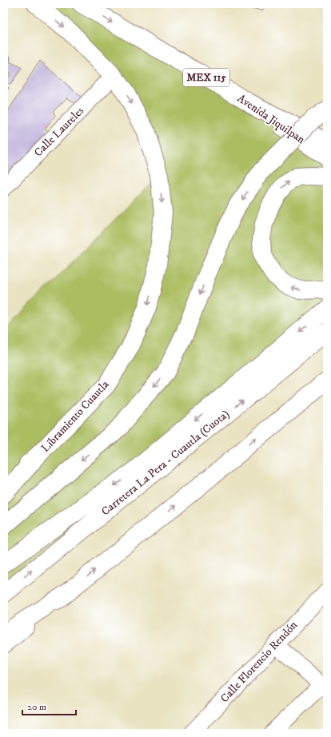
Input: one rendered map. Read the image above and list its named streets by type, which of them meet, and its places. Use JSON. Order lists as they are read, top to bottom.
{
  "streets": {
    "main road": [
      "MEX 115",
      "Avenida Jiquilpan",
      "Libramiento Cuautla",
      "Carretera La Pera - Cuautla (Cuota)"
    ],
    "street": ["Calle Laureles", "Calle Florencio Rendón"]
  },
  "crossings": [
    ["Calle Laureles", "Libramiento Cuautla"]
  ],
  "one_way": ["Avenida Jiquilpan", "Libramiento Cuautla"],
  "scale_bar": "20 m"
}
